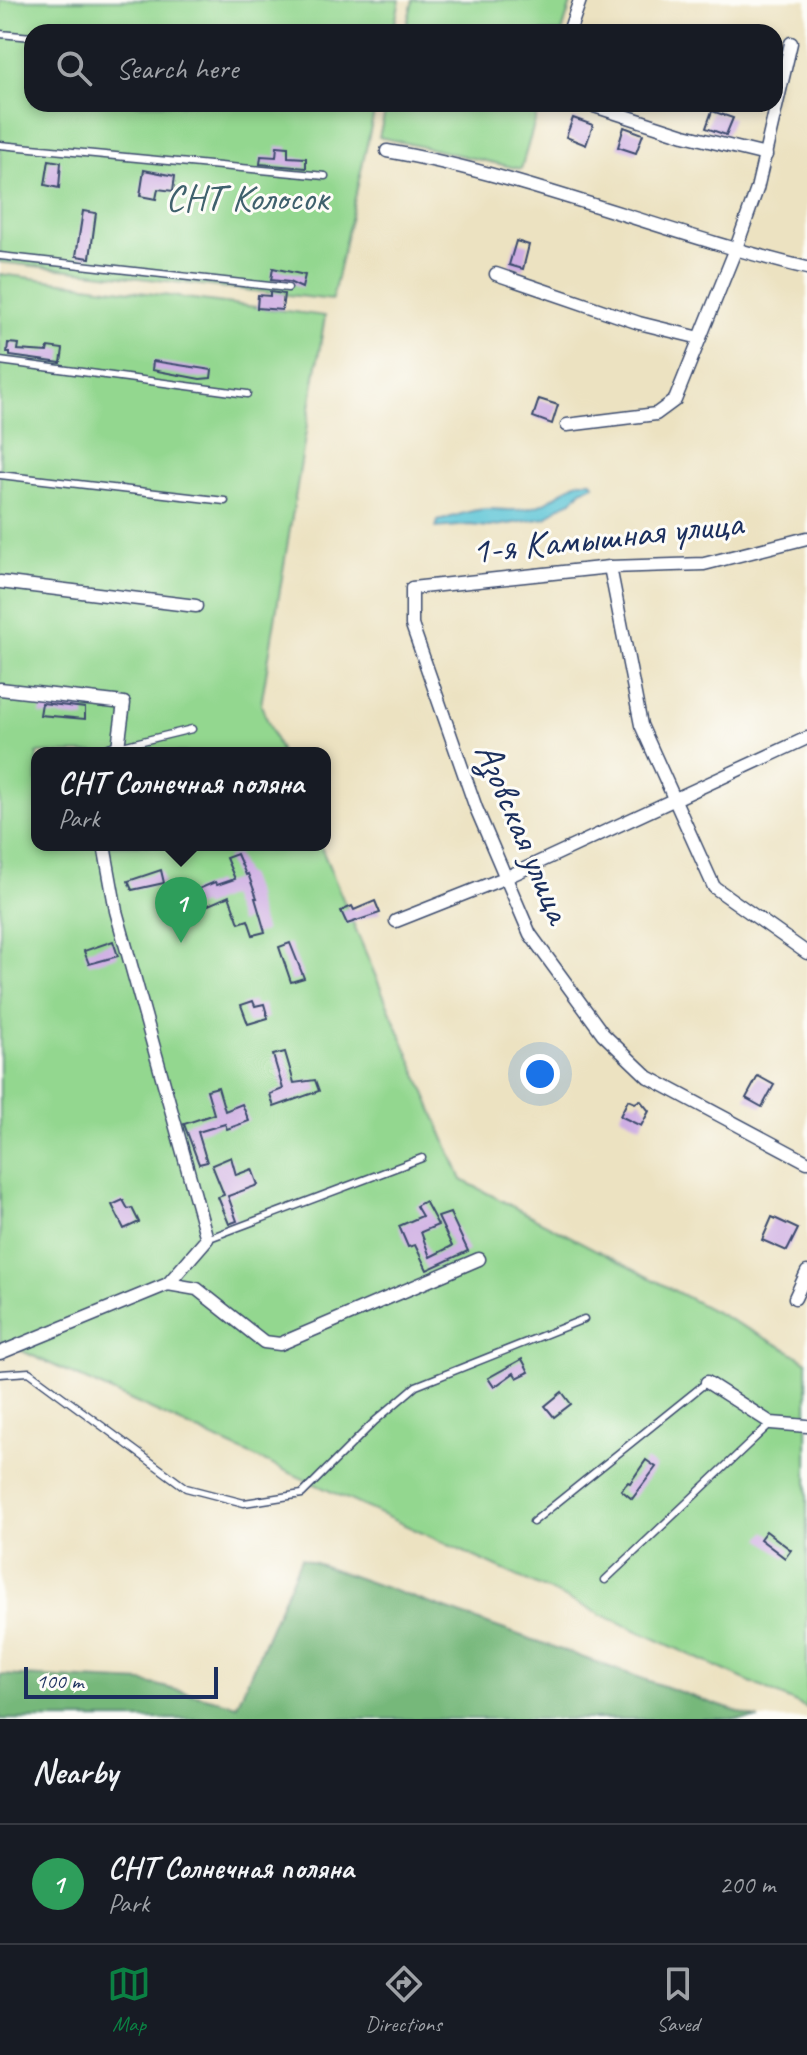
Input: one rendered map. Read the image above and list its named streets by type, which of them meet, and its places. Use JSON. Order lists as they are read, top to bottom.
{
  "streets": {
    "street": ["1-я Камышная улица", "Азовская улица"]
  },
  "crossings": [
    ["1-я Камышная улица", "Азовская улица"]
  ],
  "parks": ["СНТ Колосок"],
  "scale_bar": "100 m",
  "page": {
    "search": "Search here",
    "popup": ["СНТ Солнечная поляна", "Park"],
    "pins": "1",
    "scale": "100 m",
    "heading": "Nearby",
    "list": [
      {
        "mark": "1",
        "name": "СНТ Солнечная поляна",
        "note": "Park",
        "value": "200 m"
      }
    ],
    "nav": ["Map", "Directions", "Saved"]
  }
}
